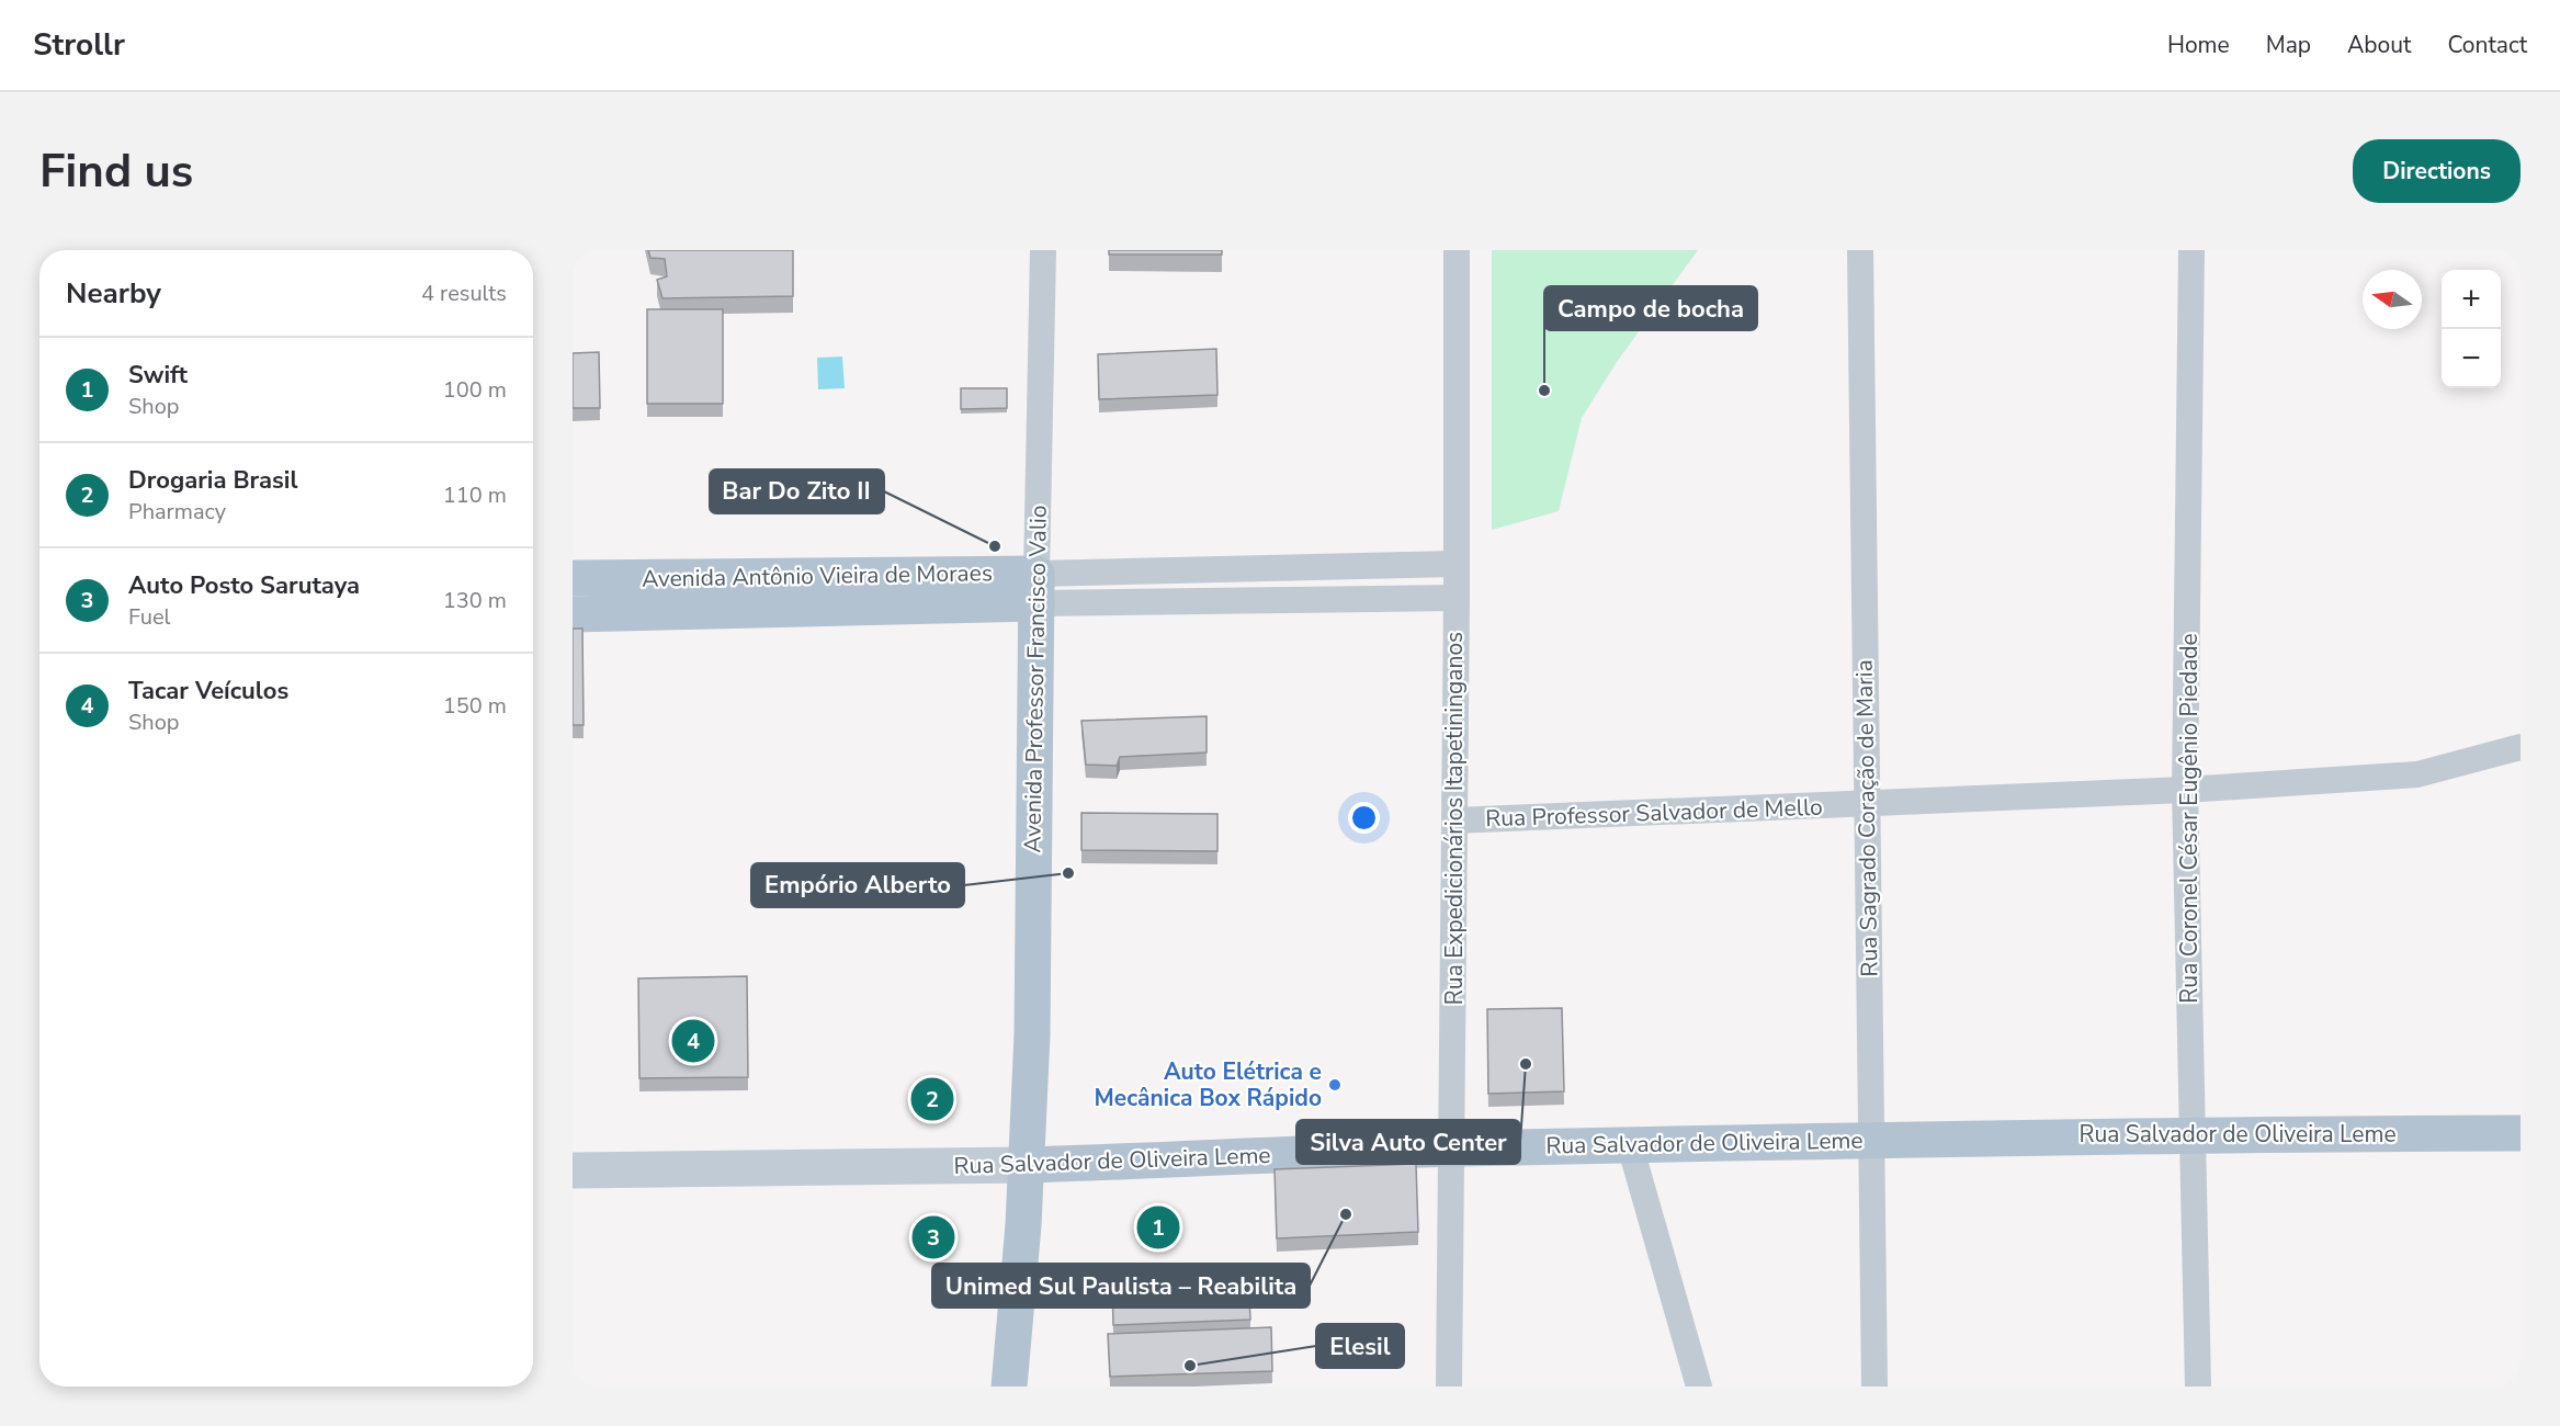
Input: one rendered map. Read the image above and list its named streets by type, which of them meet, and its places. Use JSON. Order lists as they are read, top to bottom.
{
  "streets": {
    "main road": ["Avenida Antônio Vieira de Moraes", "Avenida Professor Francisco Valio", "Rua Salvador de Oliveira Leme"],
    "street": [
      "Rua Professor Salvador de Mello",
      "Rua Expedicionários Itapetininganos",
      "Rua Sagrado Coração de Maria",
      "Rua Coronel César Eugênio Piedade"
    ]
  },
  "crossings": [
    ["Avenida Antônio Vieira de Moraes", "Avenida Professor Francisco Valio"],
    ["Avenida Antônio Vieira de Moraes", "Rua Expedicionários Itapetininganos"],
    ["Avenida Professor Francisco Valio", "Rua Salvador de Oliveira Leme"],
    ["Rua Professor Salvador de Mello", "Rua Expedicionários Itapetininganos"],
    ["Rua Professor Salvador de Mello", "Rua Sagrado Coração de Maria"],
    ["Rua Professor Salvador de Mello", "Rua Coronel César Eugênio Piedade"],
    ["Rua Expedicionários Itapetininganos", "Rua Salvador de Oliveira Leme"],
    ["Rua Sagrado Coração de Maria", "Rua Salvador de Oliveira Leme"],
    ["Rua Coronel César Eugênio Piedade", "Rua Salvador de Oliveira Leme"]
  ],
  "places": [
    "Campo de bocha",
    "Bar Do Zito II",
    "Empório Alberto",
    "Silva Auto Center",
    "Auto Elétrica e Mecânica Box Rápido",
    "Unimed Sul Paulista – Reabilita",
    "Elesil"
  ],
  "north": "left",
  "page": {
    "header": "Strollr",
    "nav": [
      "Home",
      "Map",
      "About",
      "Contact"
    ],
    "buttons": "Directions",
    "title": "Find us",
    "heading": ["Nearby", "4 results"],
    "map_buttons": ["+", "−"],
    "list": [
      {
        "mark": "1",
        "name": "Swift",
        "note": "Shop",
        "value": "100 m"
      },
      {
        "mark": "2",
        "name": "Drogaria Brasil",
        "note": "Pharmacy",
        "value": "110 m"
      },
      {
        "mark": "3",
        "name": "Auto Posto Sarutaya",
        "note": "Fuel",
        "value": "130 m"
      },
      {
        "mark": "4",
        "name": "Tacar Veículos",
        "note": "Shop",
        "value": "150 m"
      }
    ],
    "pins": [
      "4",
      "2",
      "1",
      "3"
    ]
  }
}
